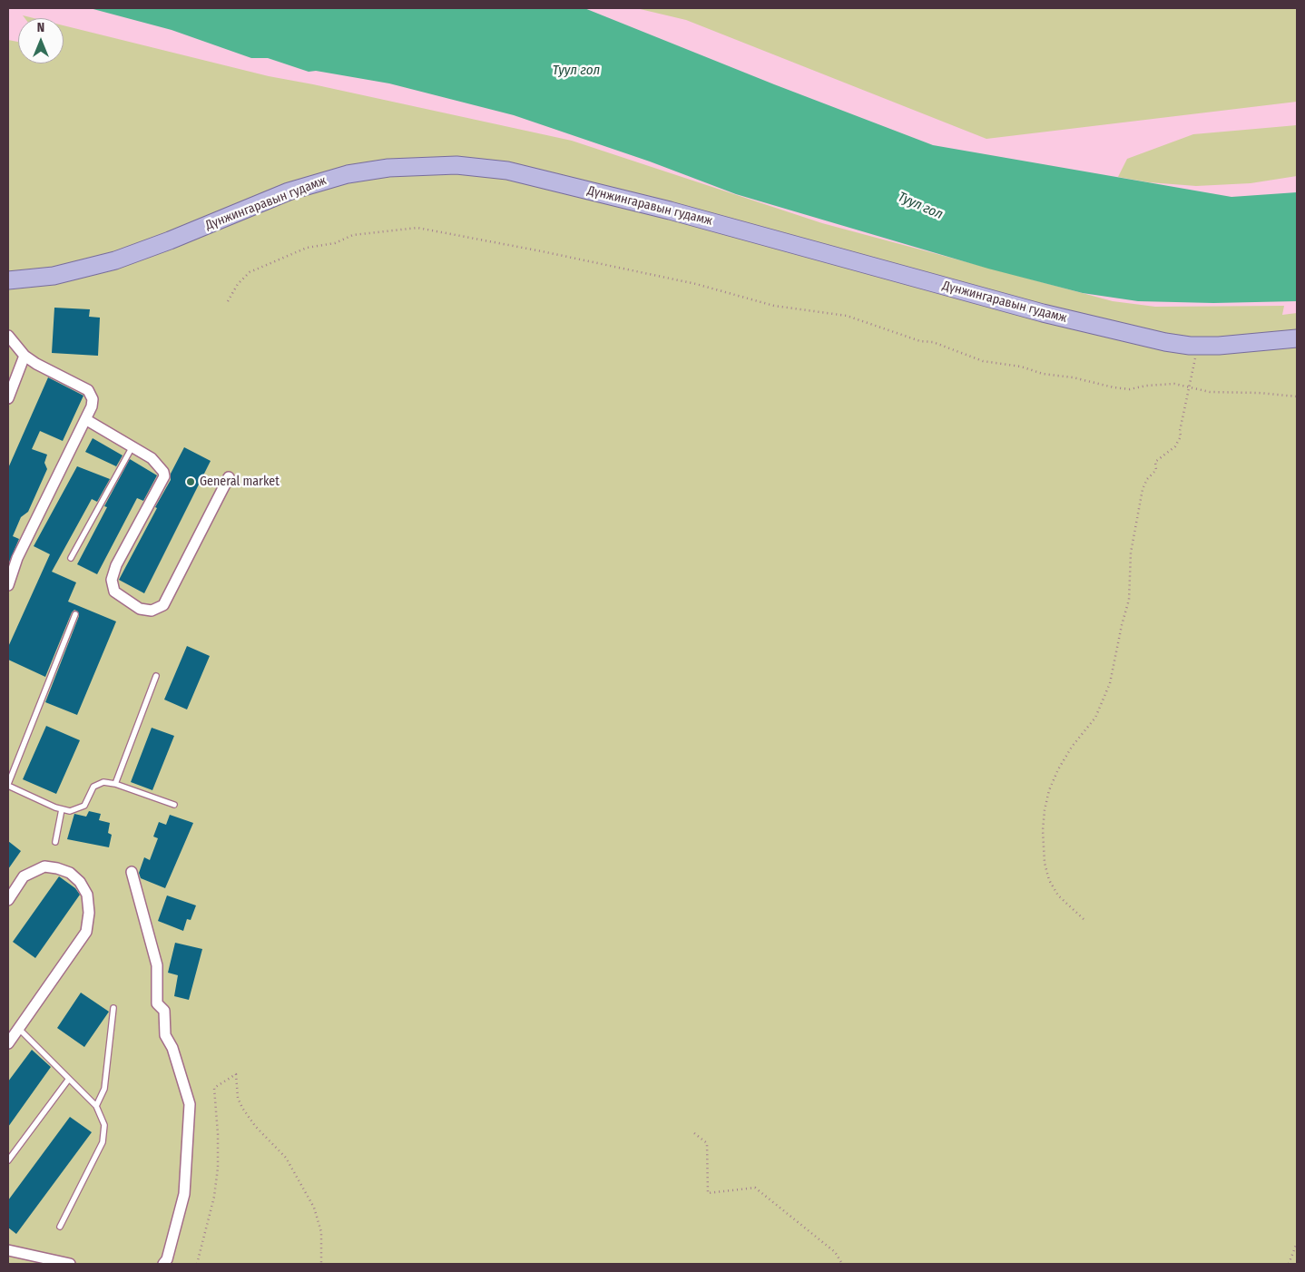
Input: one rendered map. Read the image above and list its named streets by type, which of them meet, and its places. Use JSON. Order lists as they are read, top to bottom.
{
  "streets": {
    "main road": ["Дүнжингаравын гудамж"]
  },
  "water": ["Туул гол"],
  "places": ["General market"],
  "north": "top"
}
